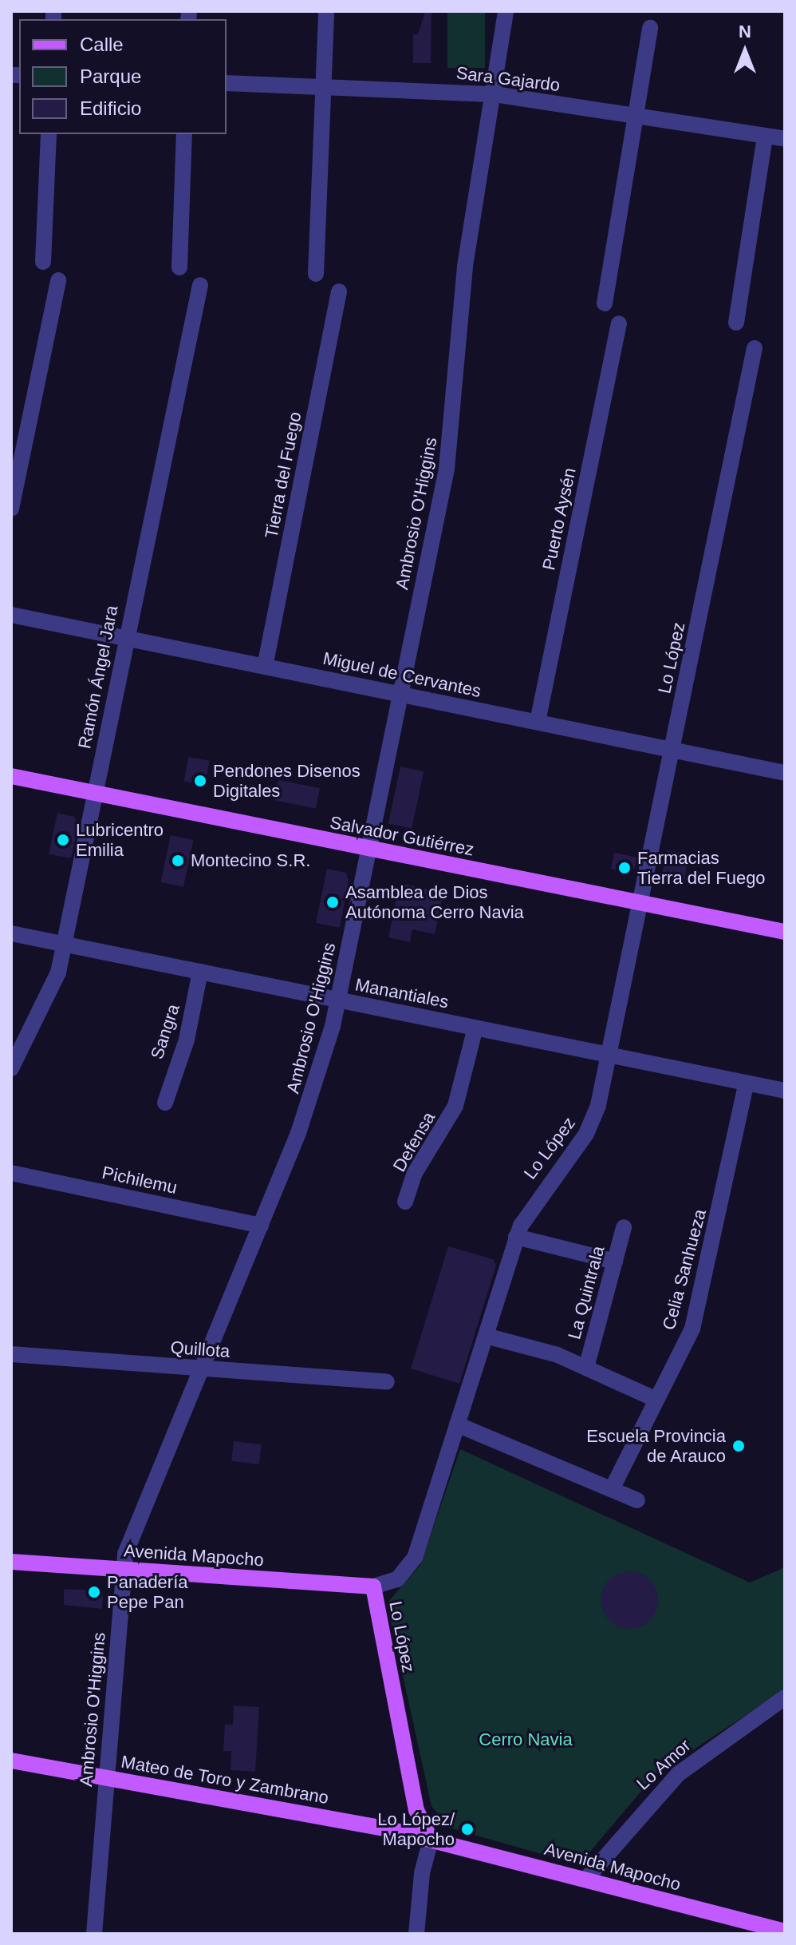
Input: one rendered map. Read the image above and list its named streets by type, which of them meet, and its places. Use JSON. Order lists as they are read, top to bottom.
{
  "streets": {
    "main road": [
      "Lo López",
      "Salvador Gutiérrez",
      "Avenida Mapocho",
      "Mateo de Toro y Zambrano"
    ],
    "street": [
      "Sara Gajardo",
      "Tierra del Fuego",
      "Ambrosio O'Higgins",
      "Puerto Aysén",
      "Miguel de Cervantes",
      "Ramón Ángel Jara",
      "Manantiales",
      "Sangra",
      "Defensa",
      "Pichilemu",
      "Celia Sanhueza",
      "La Quintrala",
      "Quillota",
      "Lo Amor"
    ]
  },
  "crossings": [
    ["Sara Gajardo", "Ambrosio O'Higgins"],
    ["Tierra del Fuego", "Miguel de Cervantes"],
    ["Ambrosio O'Higgins", "Miguel de Cervantes"],
    ["Ambrosio O'Higgins", "Salvador Gutiérrez"],
    ["Ambrosio O'Higgins", "Manantiales"],
    ["Ambrosio O'Higgins", "Pichilemu"],
    ["Ambrosio O'Higgins", "Quillota"],
    ["Ambrosio O'Higgins", "Avenida Mapocho"],
    ["Ambrosio O'Higgins", "Mateo de Toro y Zambrano"],
    ["Puerto Aysén", "Miguel de Cervantes"],
    ["Lo López", "Miguel de Cervantes"],
    ["Lo López", "Salvador Gutiérrez"],
    ["Lo López", "Manantiales"],
    ["Lo López", "Avenida Mapocho"],
    ["Lo López", "Mateo de Toro y Zambrano"],
    ["Miguel de Cervantes", "Ramón Ángel Jara"],
    ["Ramón Ángel Jara", "Salvador Gutiérrez"],
    ["Ramón Ángel Jara", "Manantiales"],
    ["Manantiales", "Sangra"],
    ["Manantiales", "Defensa"],
    ["Manantiales", "Celia Sanhueza"],
    ["Avenida Mapocho", "Lo Amor"],
    ["Avenida Mapocho", "Mateo de Toro y Zambrano"]
  ],
  "parks": ["Cerro Navia"],
  "places": [
    "Pendones Disenos Digitales",
    "Lubricentro Emilia",
    "Montecino S.R.",
    "Farmacias Tierra del Fuego",
    "Asamblea de Dios Autónoma Cerro Navia",
    "Escuela Provincia de Arauco",
    "Panadería Pepe Pan",
    "Lo López/ Mapocho"
  ],
  "legend": ["Calle", "Parque", "Edificio"],
  "north": "top"
}
